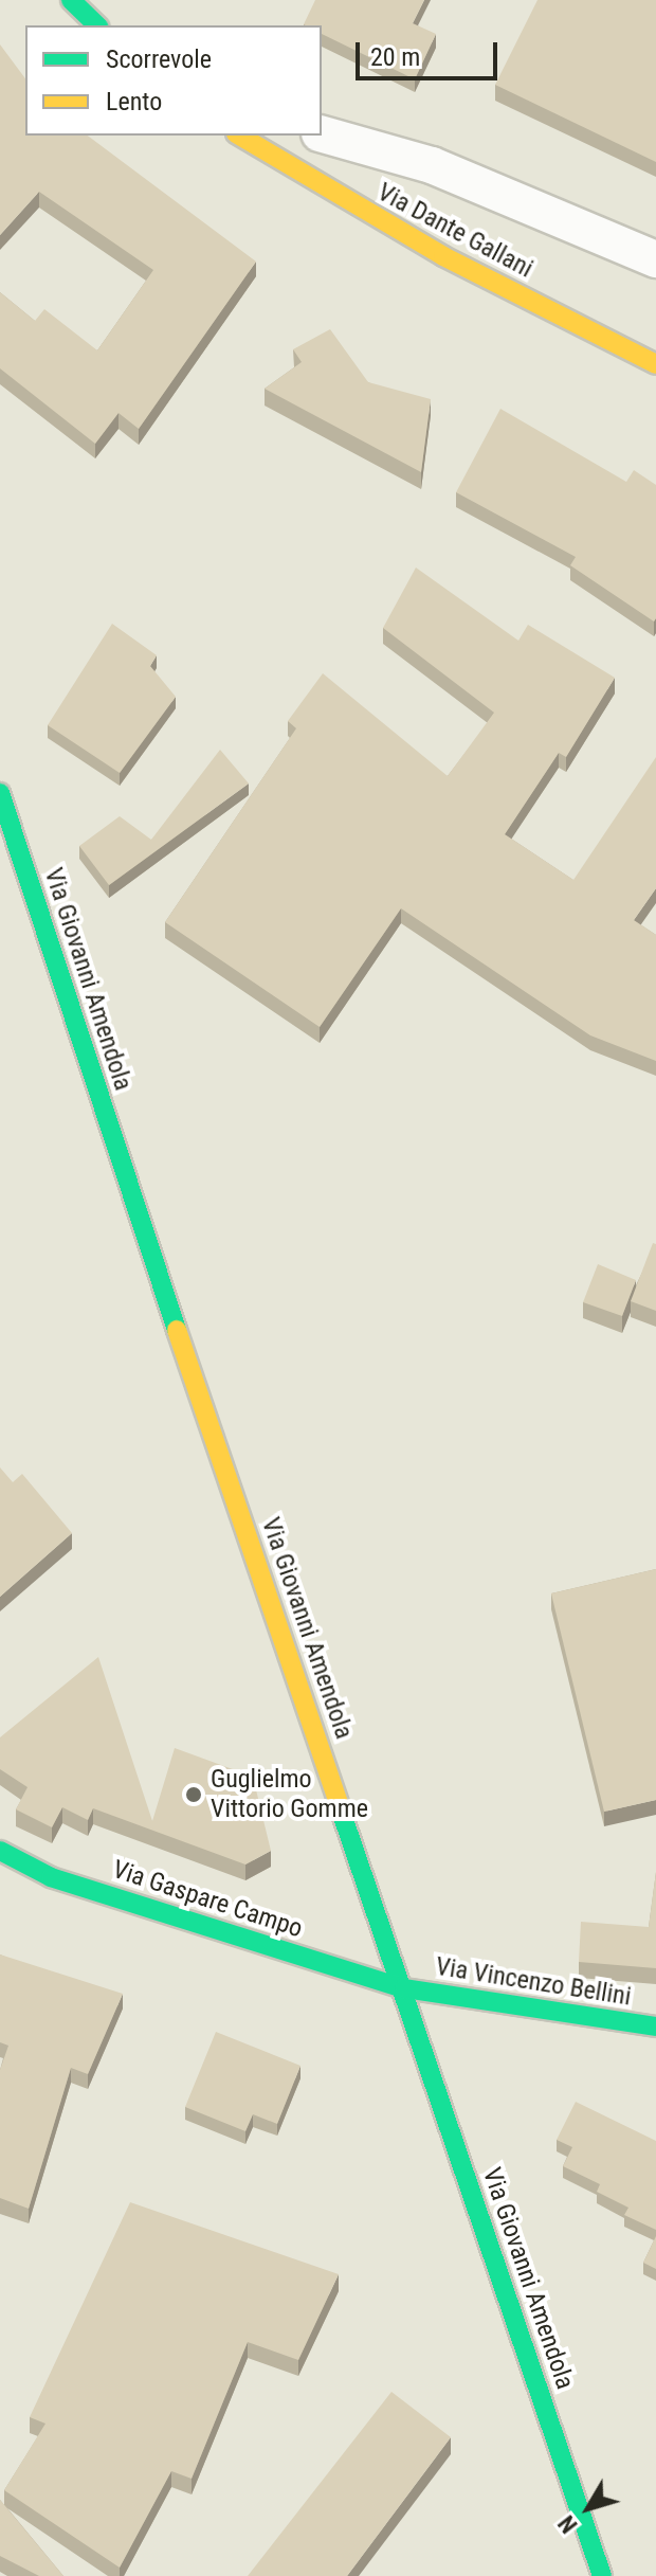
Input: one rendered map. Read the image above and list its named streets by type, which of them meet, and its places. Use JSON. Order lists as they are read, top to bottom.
{
  "streets": {
    "main road": [
      "Via Dante Gallani",
      "Via Giovanni Amendola",
      "Via Gaspare Campo",
      "Via Vincenzo Bellini"
    ]
  },
  "crossings": [
    ["Via Giovanni Amendola", "Via Gaspare Campo"],
    ["Via Giovanni Amendola", "Via Vincenzo Bellini"],
    ["Via Gaspare Campo", "Via Vincenzo Bellini"]
  ],
  "places": ["Guglielmo Vittorio Gomme"],
  "legend": ["Scorrevole", "Lento"],
  "scale_bar": "20 m",
  "north": "bottom left"
}
